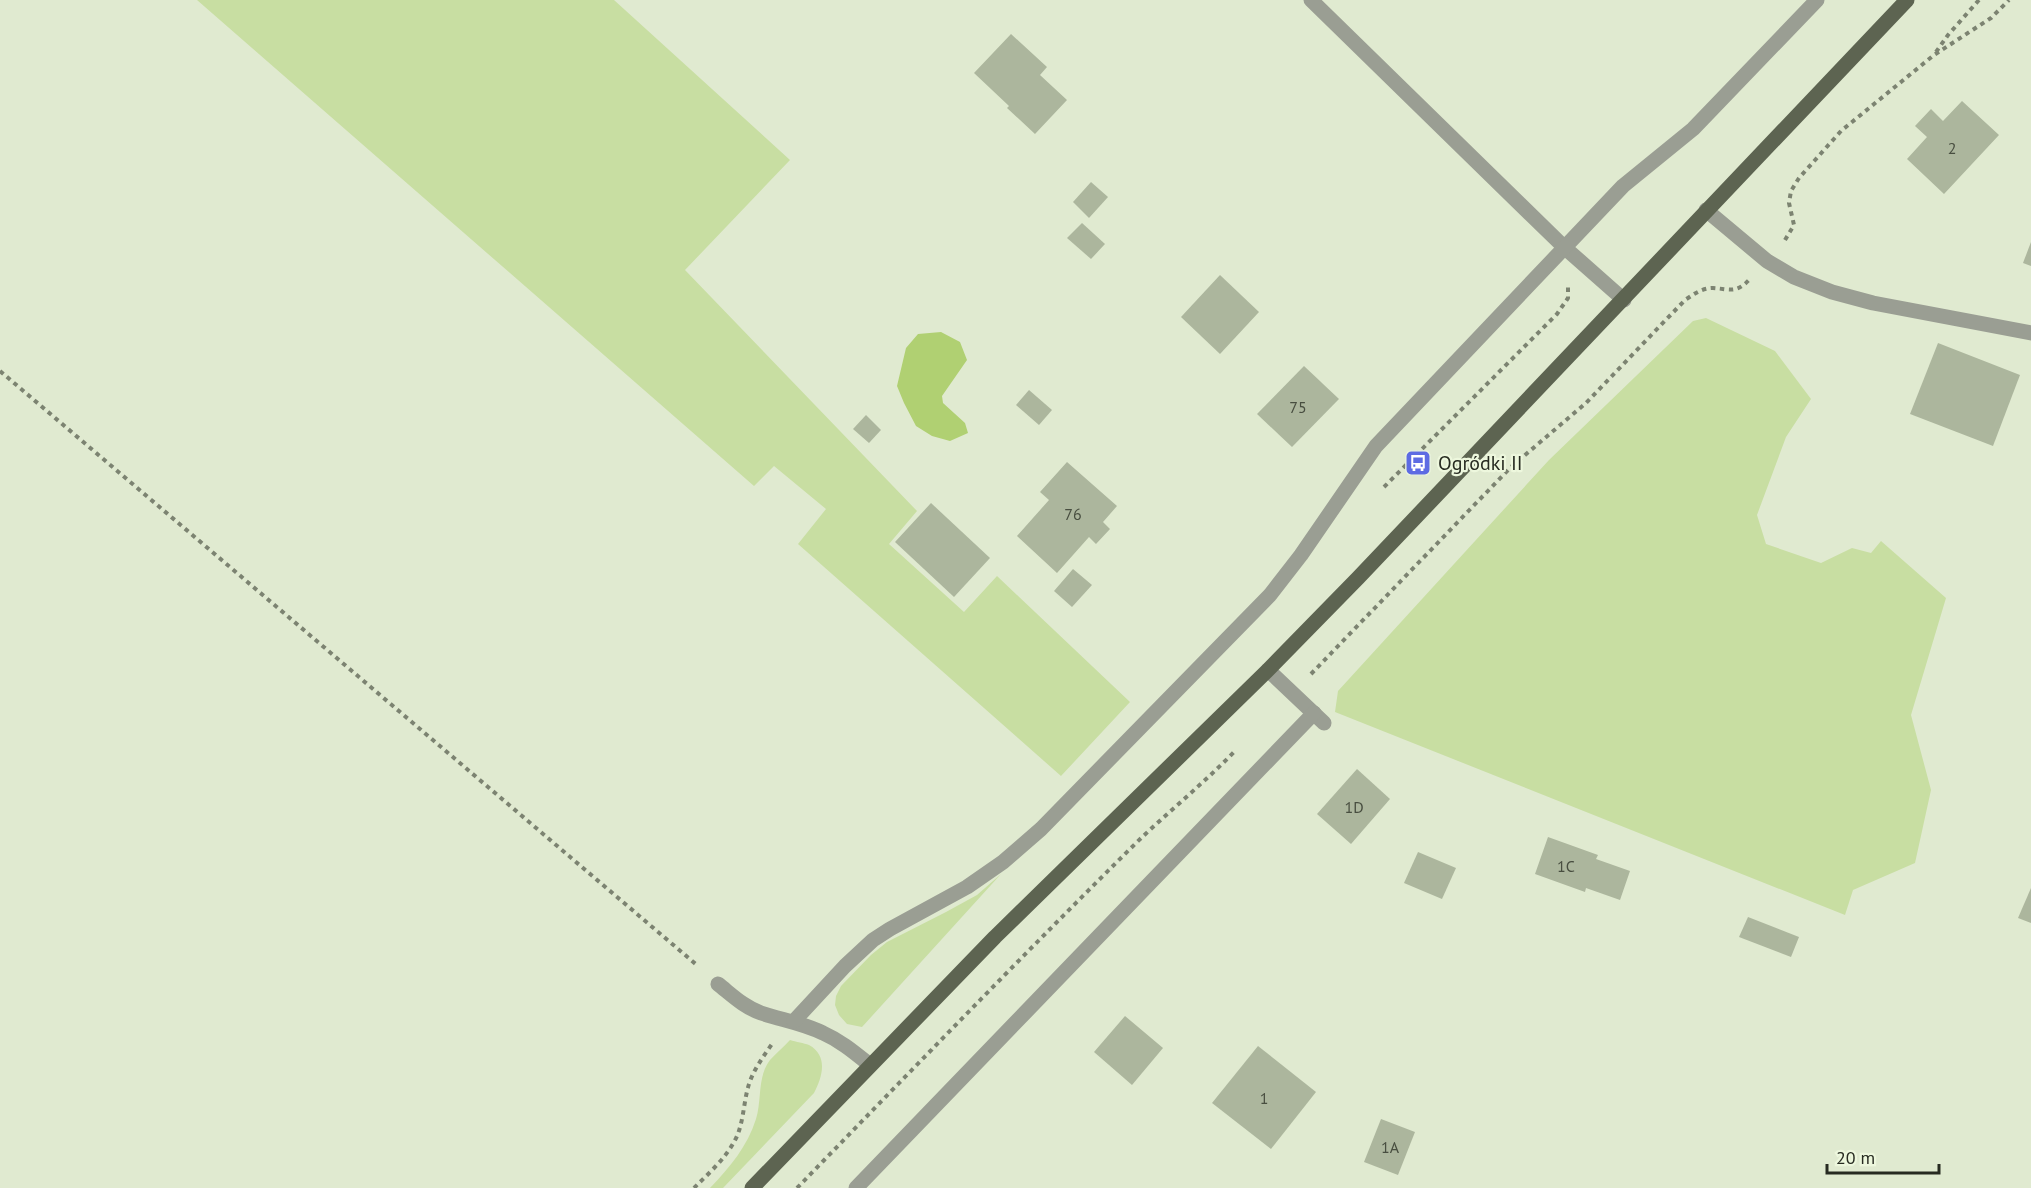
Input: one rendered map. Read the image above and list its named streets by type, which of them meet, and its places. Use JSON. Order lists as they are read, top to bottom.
{
  "places": {
    "bus stop": ["Ogródki II"]
  },
  "house_numbers": [
    "2",
    "75",
    "76",
    "1D",
    "1C",
    "1",
    "1A"
  ],
  "scale_bar": "20 m"
}
